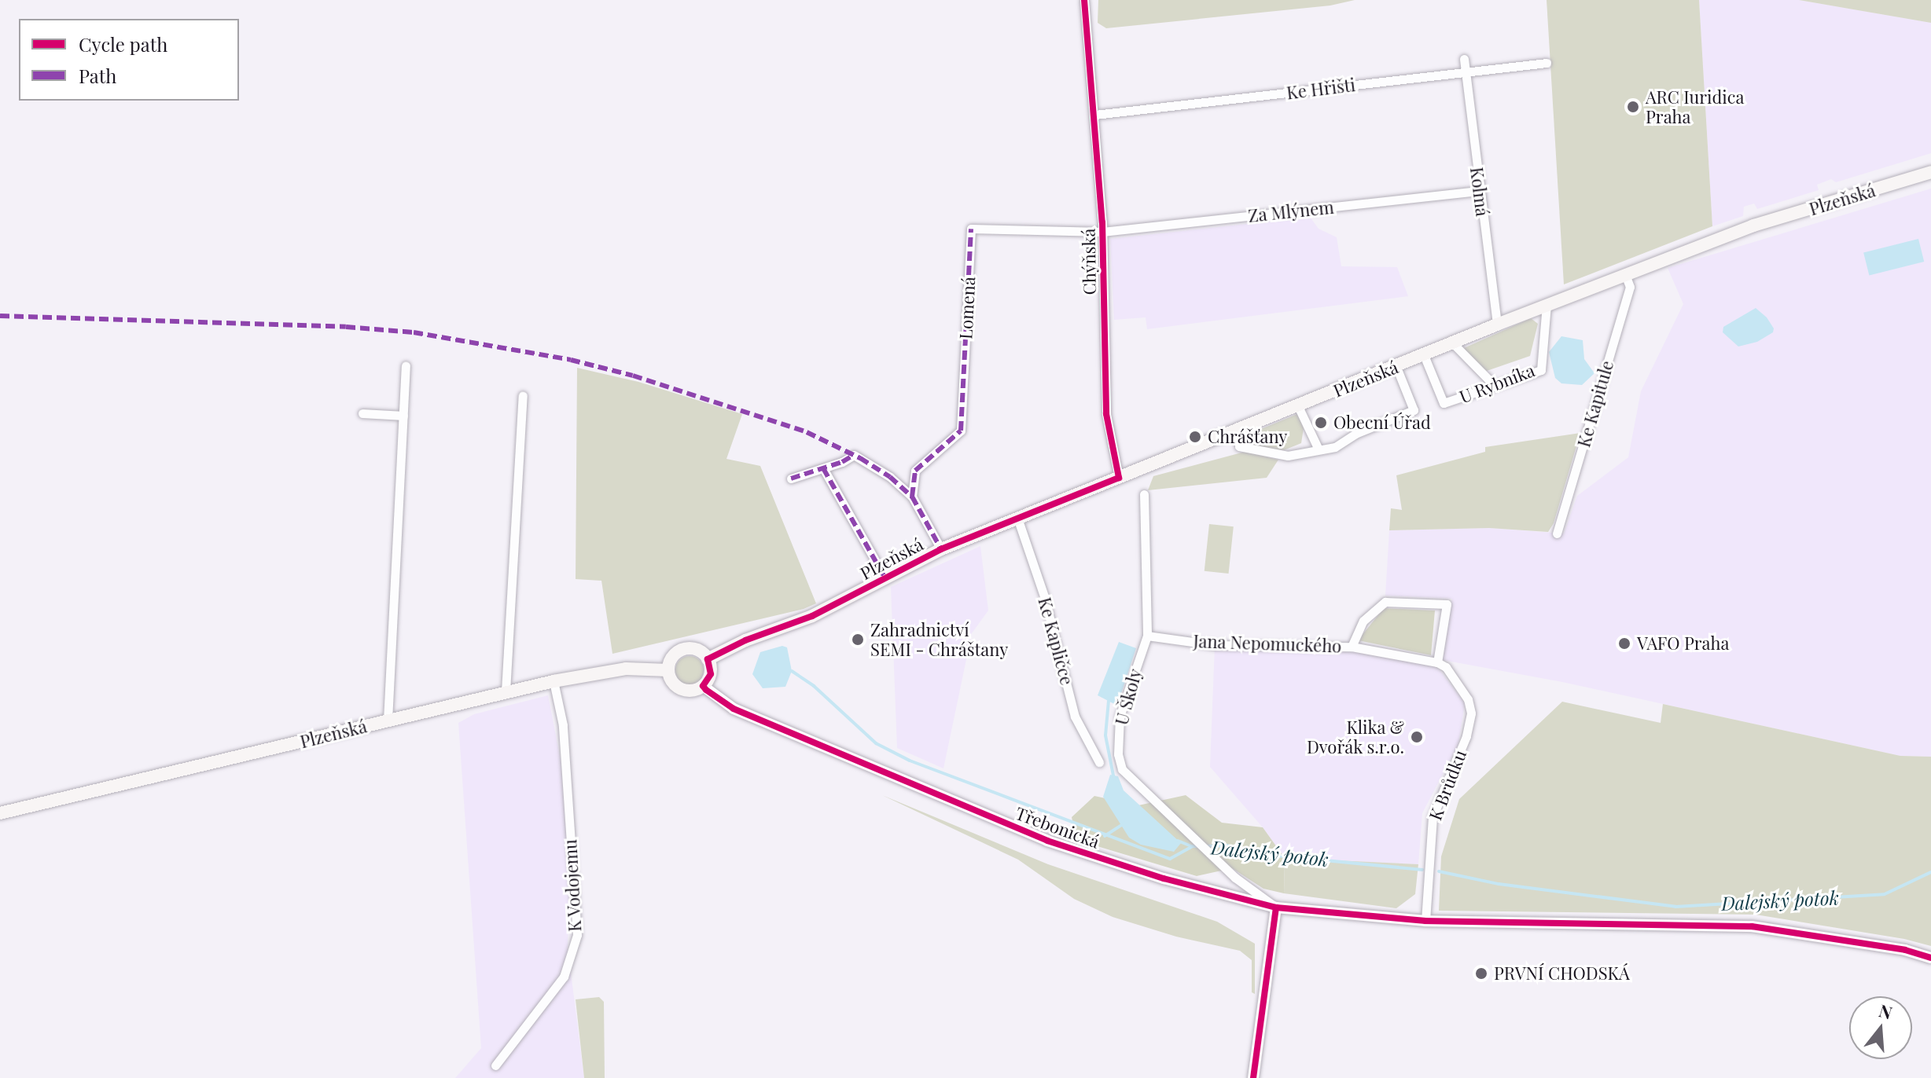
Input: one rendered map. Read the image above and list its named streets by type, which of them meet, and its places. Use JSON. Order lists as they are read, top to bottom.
{
  "streets": {
    "main road": ["Plzeňská"],
    "street": [
      "Ke Hřišti",
      "Kolmá",
      "Za Mlýnem",
      "Chýňská",
      "Lomená",
      "U Rybníka",
      "Ke Kapitule",
      "Ke Kapličce",
      "Jana Nepomuckého",
      "U Školy",
      "K Brůdku",
      "Třebonická",
      "K Vodojemu"
    ]
  },
  "crossings": [
    ["Ke Hřišti", "Kolmá"],
    ["Ke Hřišti", "Chýňská"],
    ["Kolmá", "Plzeňská"],
    ["Kolmá", "Za Mlýnem"],
    ["Plzeňská", "Chýňská"],
    ["Plzeňská", "U Rybníka"],
    ["Plzeňská", "Ke Kapitule"],
    ["Plzeňská", "Ke Kapličce"],
    ["Plzeňská", "Třebonická"],
    ["Plzeňská", "K Vodojemu"],
    ["Za Mlýnem", "Chýňská"],
    ["Za Mlýnem", "Lomená"],
    ["Chýňská", "Lomená"],
    ["Jana Nepomuckého", "U Školy"],
    ["Jana Nepomuckého", "K Brůdku"],
    ["U Školy", "Třebonická"],
    ["K Brůdku", "Třebonická"]
  ],
  "water": ["Dalejský potok"],
  "places": [
    "ARC Iuridica Praha",
    "Obecní Úřad",
    "Chrášťany",
    "Zahradnictví SEMI - Chráštany",
    "VAFO Praha",
    "Klika & Dvořák s.r.o.",
    "PRVNÍ CHODSKÁ"
  ],
  "legend": ["Cycle path", "Path"],
  "north": "top"
}
